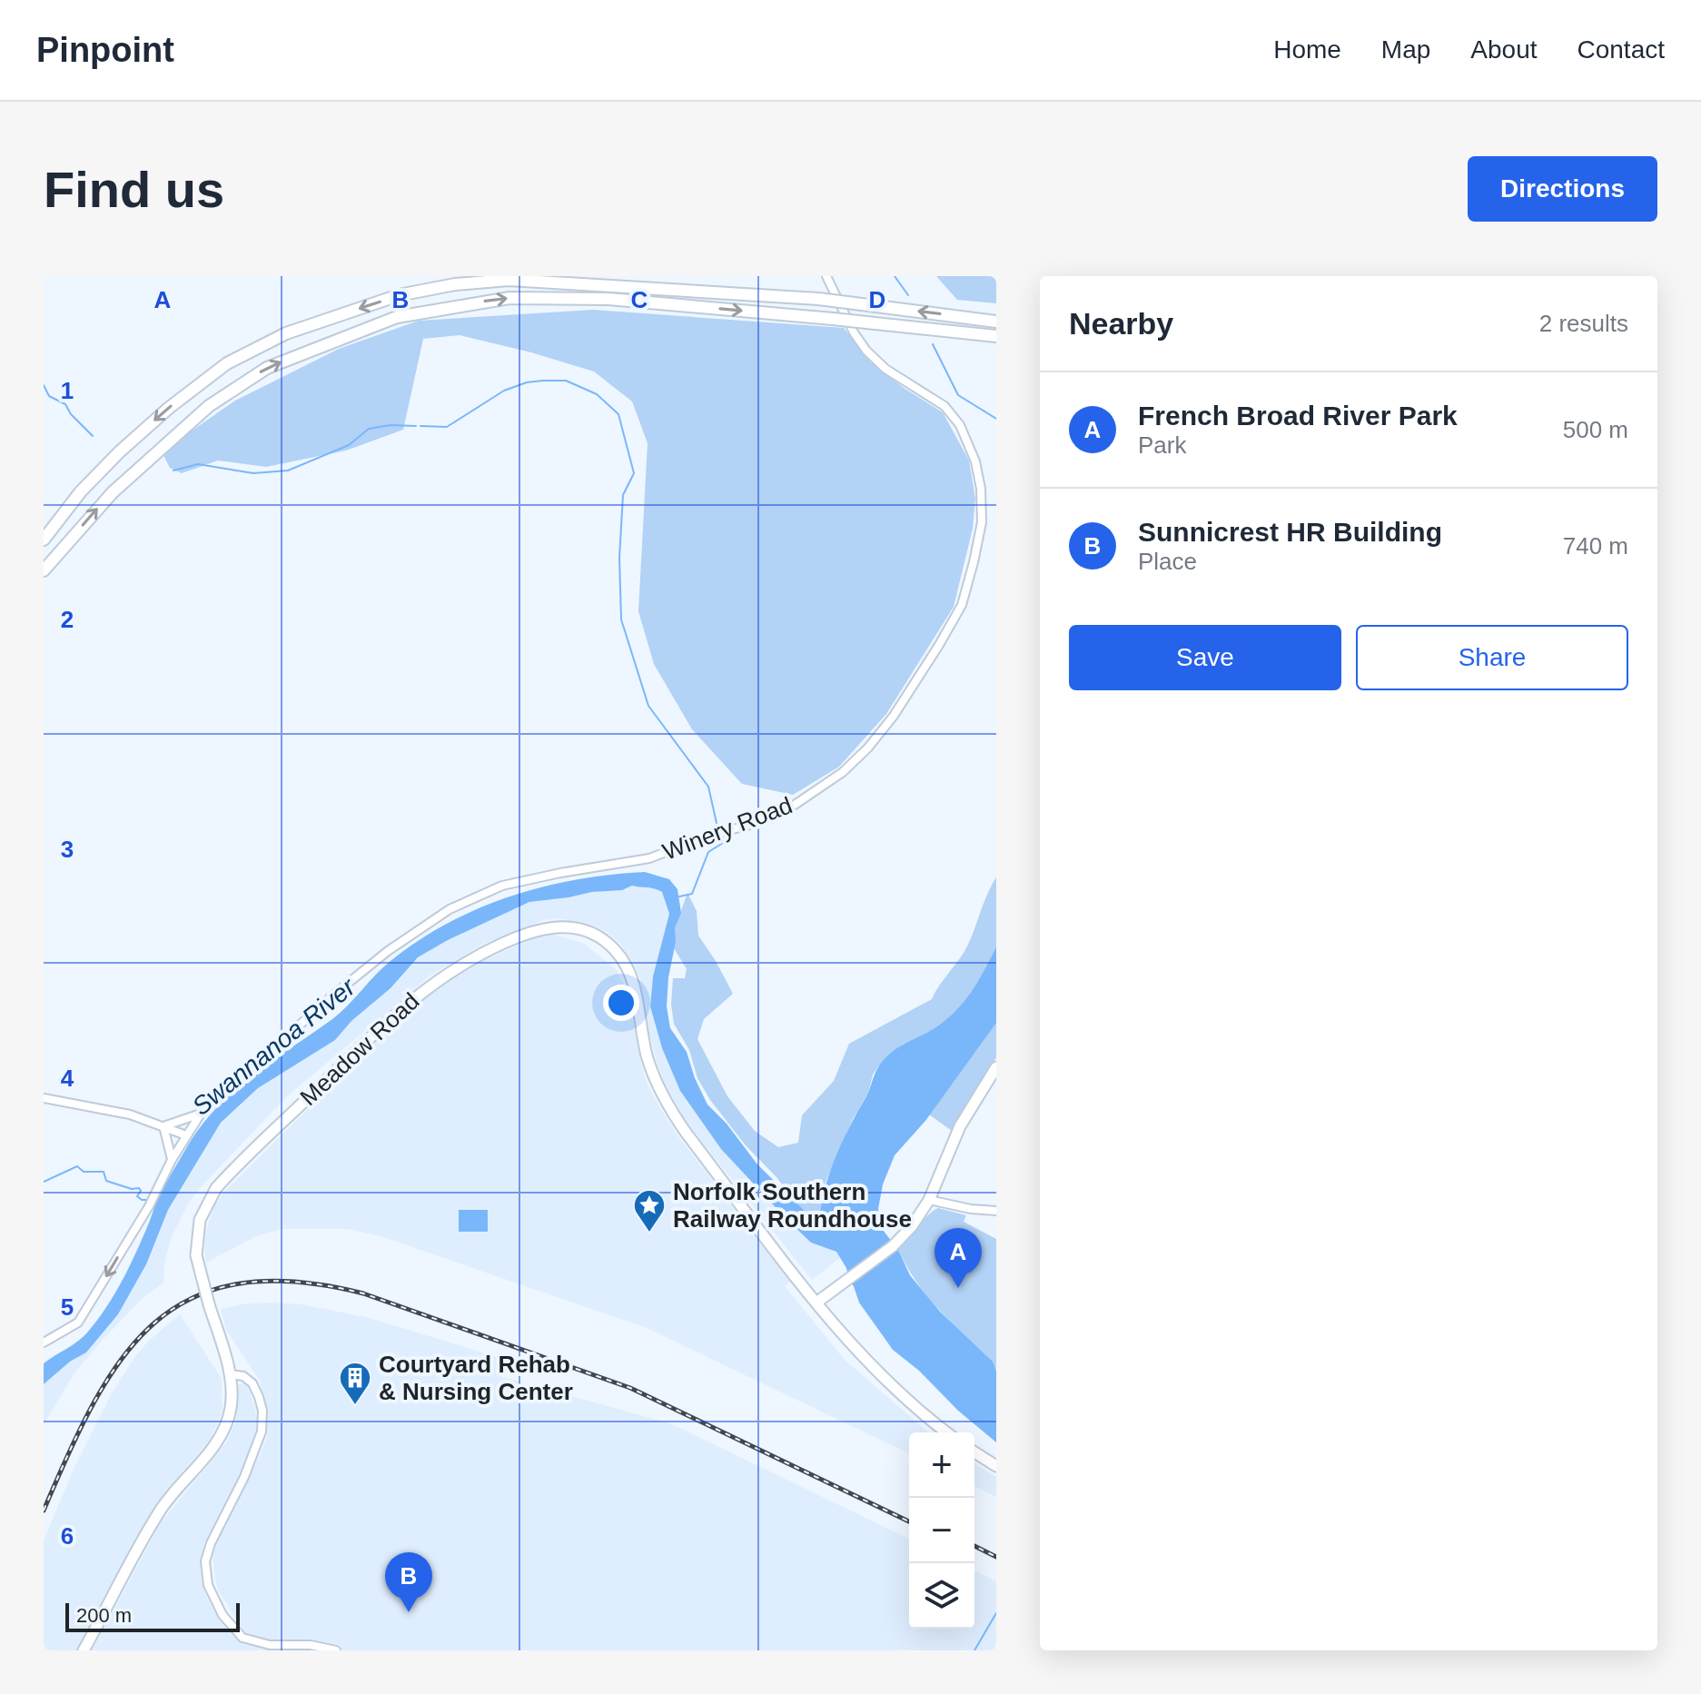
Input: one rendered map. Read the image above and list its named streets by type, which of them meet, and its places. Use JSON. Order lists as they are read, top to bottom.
{
  "streets": {
    "main road": ["Meadow Road"],
    "street": ["Winery Road"]
  },
  "water": ["Swannanoa River"],
  "places": {
    "place": ["Norfolk Southern Railway Roundhouse"],
    "building": ["Courtyard Rehab & Nursing Center"]
  },
  "scale_bar": "200 m",
  "page": {
    "header": "Pinpoint",
    "nav": [
      "Home",
      "Map",
      "About",
      "Contact"
    ],
    "buttons": [
      "Directions",
      ["Save", "Share"]
    ],
    "title": "Find us",
    "heading": ["Nearby", "2 results"],
    "list": [
      {
        "mark": "A",
        "name": "French Broad River Park",
        "note": "Park",
        "value": "500 m"
      },
      {
        "mark": "B",
        "name": "Sunnicrest HR Building",
        "note": "Place",
        "value": "740 m"
      }
    ],
    "pins": ["A", "B"],
    "map_buttons": ["+", "−"],
    "scale": "200 m"
  },
  "grid": {
    "columns": [
      "A",
      "B",
      "C",
      "D"
    ],
    "rows": [
      "1",
      "2",
      "3",
      "4",
      "5",
      "6"
    ]
  }
}
